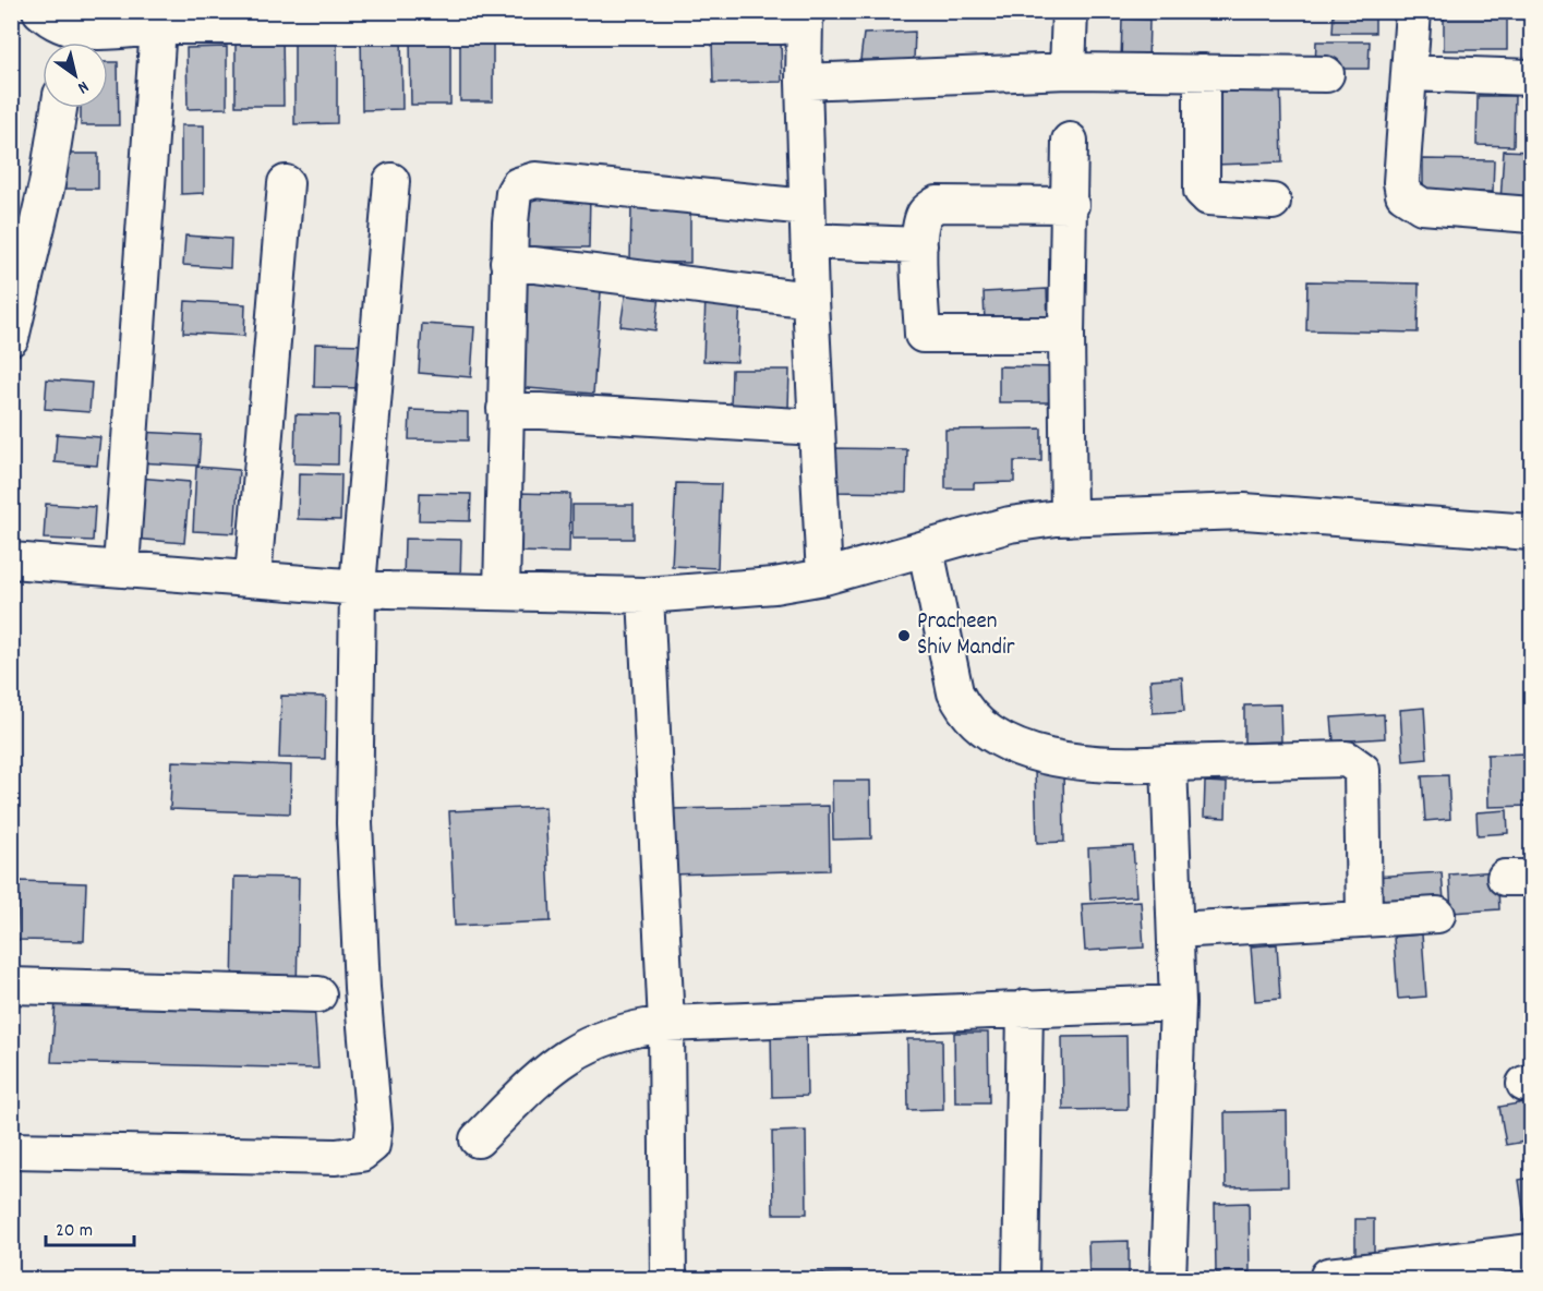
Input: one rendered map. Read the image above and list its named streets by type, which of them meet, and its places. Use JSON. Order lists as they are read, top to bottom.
{
  "places": ["Pracheen Shiv Mandir"],
  "scale_bar": "20 m",
  "north": "bottom right"
}
